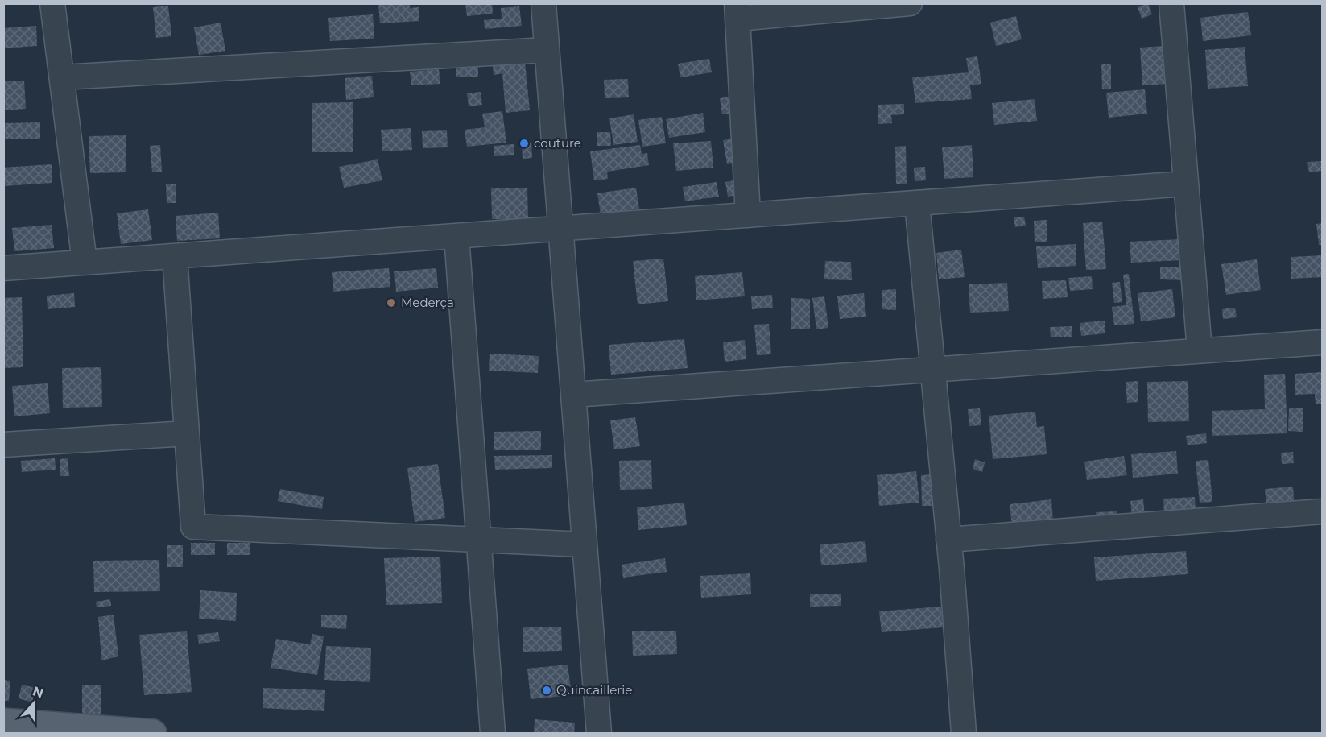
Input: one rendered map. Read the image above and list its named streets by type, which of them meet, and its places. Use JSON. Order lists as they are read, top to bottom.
{
  "places": ["couture", "Mederça", "Quincaillerie"],
  "north": "top"
}
